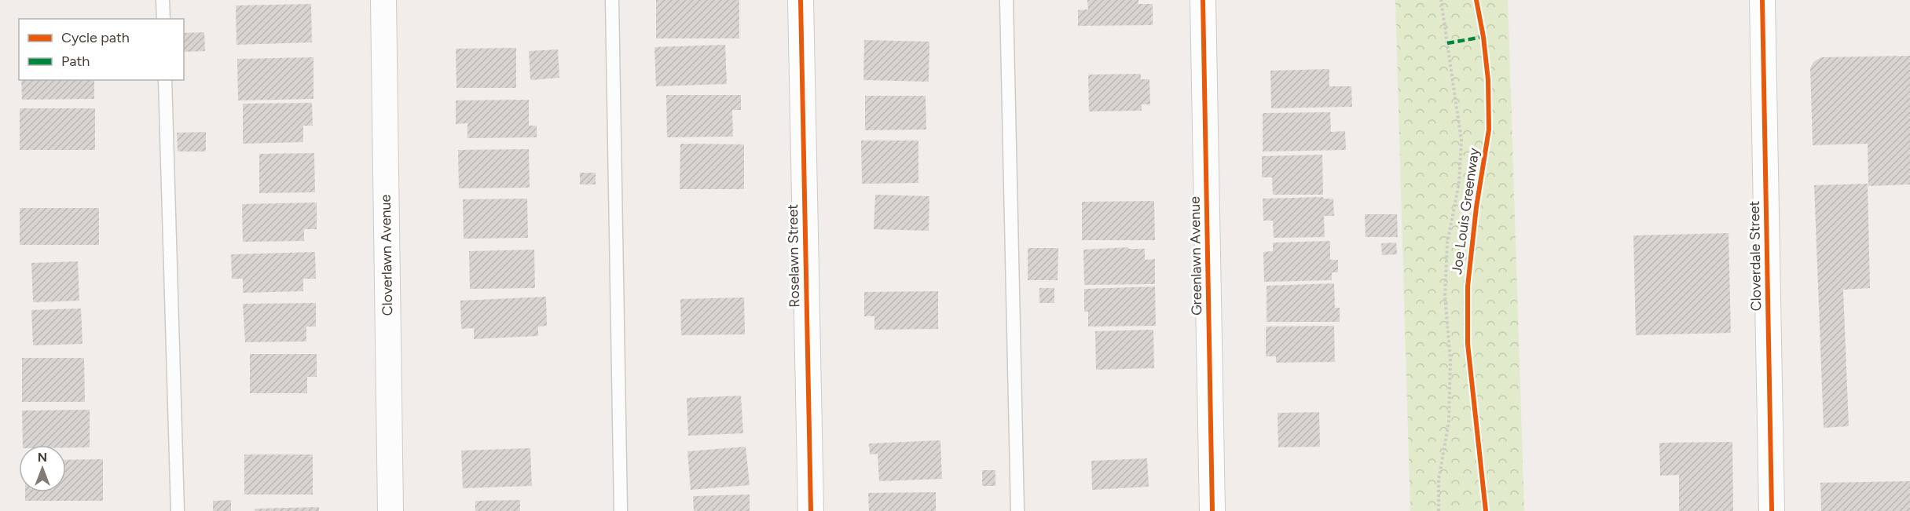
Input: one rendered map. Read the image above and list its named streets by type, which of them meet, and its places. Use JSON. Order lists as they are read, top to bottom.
{
  "streets": {
    "street": [
      "Cloverlawn Avenue",
      "Roselawn Street",
      "Greenlawn Avenue",
      "Cloverdale Street"
    ],
    "cycle path": ["Joe Louis Greenway"]
  },
  "legend": ["Cycle path", "Path"],
  "north": "top"
}
